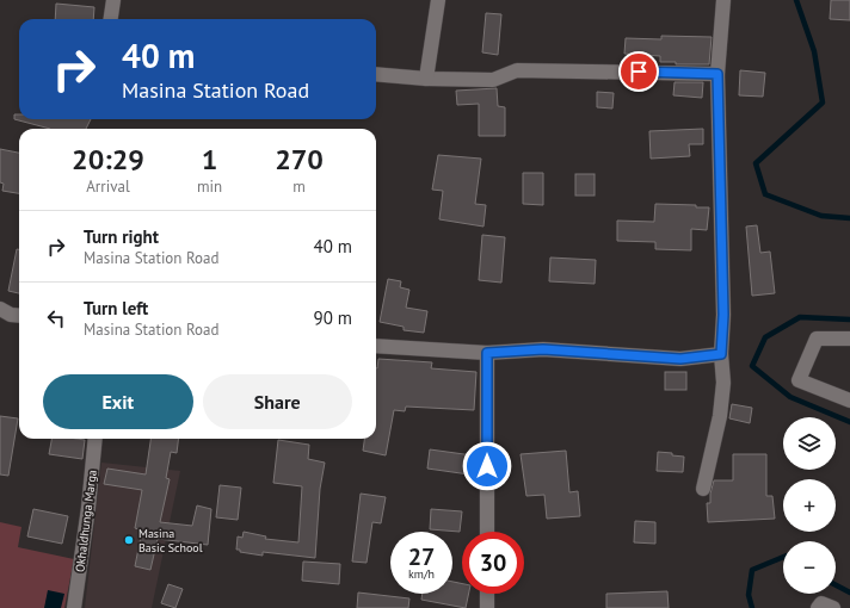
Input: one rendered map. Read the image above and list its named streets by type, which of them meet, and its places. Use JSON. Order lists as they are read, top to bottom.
{
  "streets": {
    "street": ["Okhaldhunga Marga"]
  },
  "places": ["Masina Basic School"],
  "page": {
    "turn": ["40 m", "Masina Station Road"],
    "eta": [
      "20:29",
      "Arrival",
      "1",
      "min",
      "270",
      "m"
    ],
    "list": [
      {
        "name": "Turn right",
        "note": "Masina Station Road",
        "value": "40 m"
      },
      {
        "name": "Turn left",
        "note": "Masina Station Road",
        "value": "90 m"
      }
    ],
    "buttons": ["Exit", "Share"],
    "map_buttons": ["+", "−"],
    "speed": "27 km/h",
    "limit": "30"
  }
}
